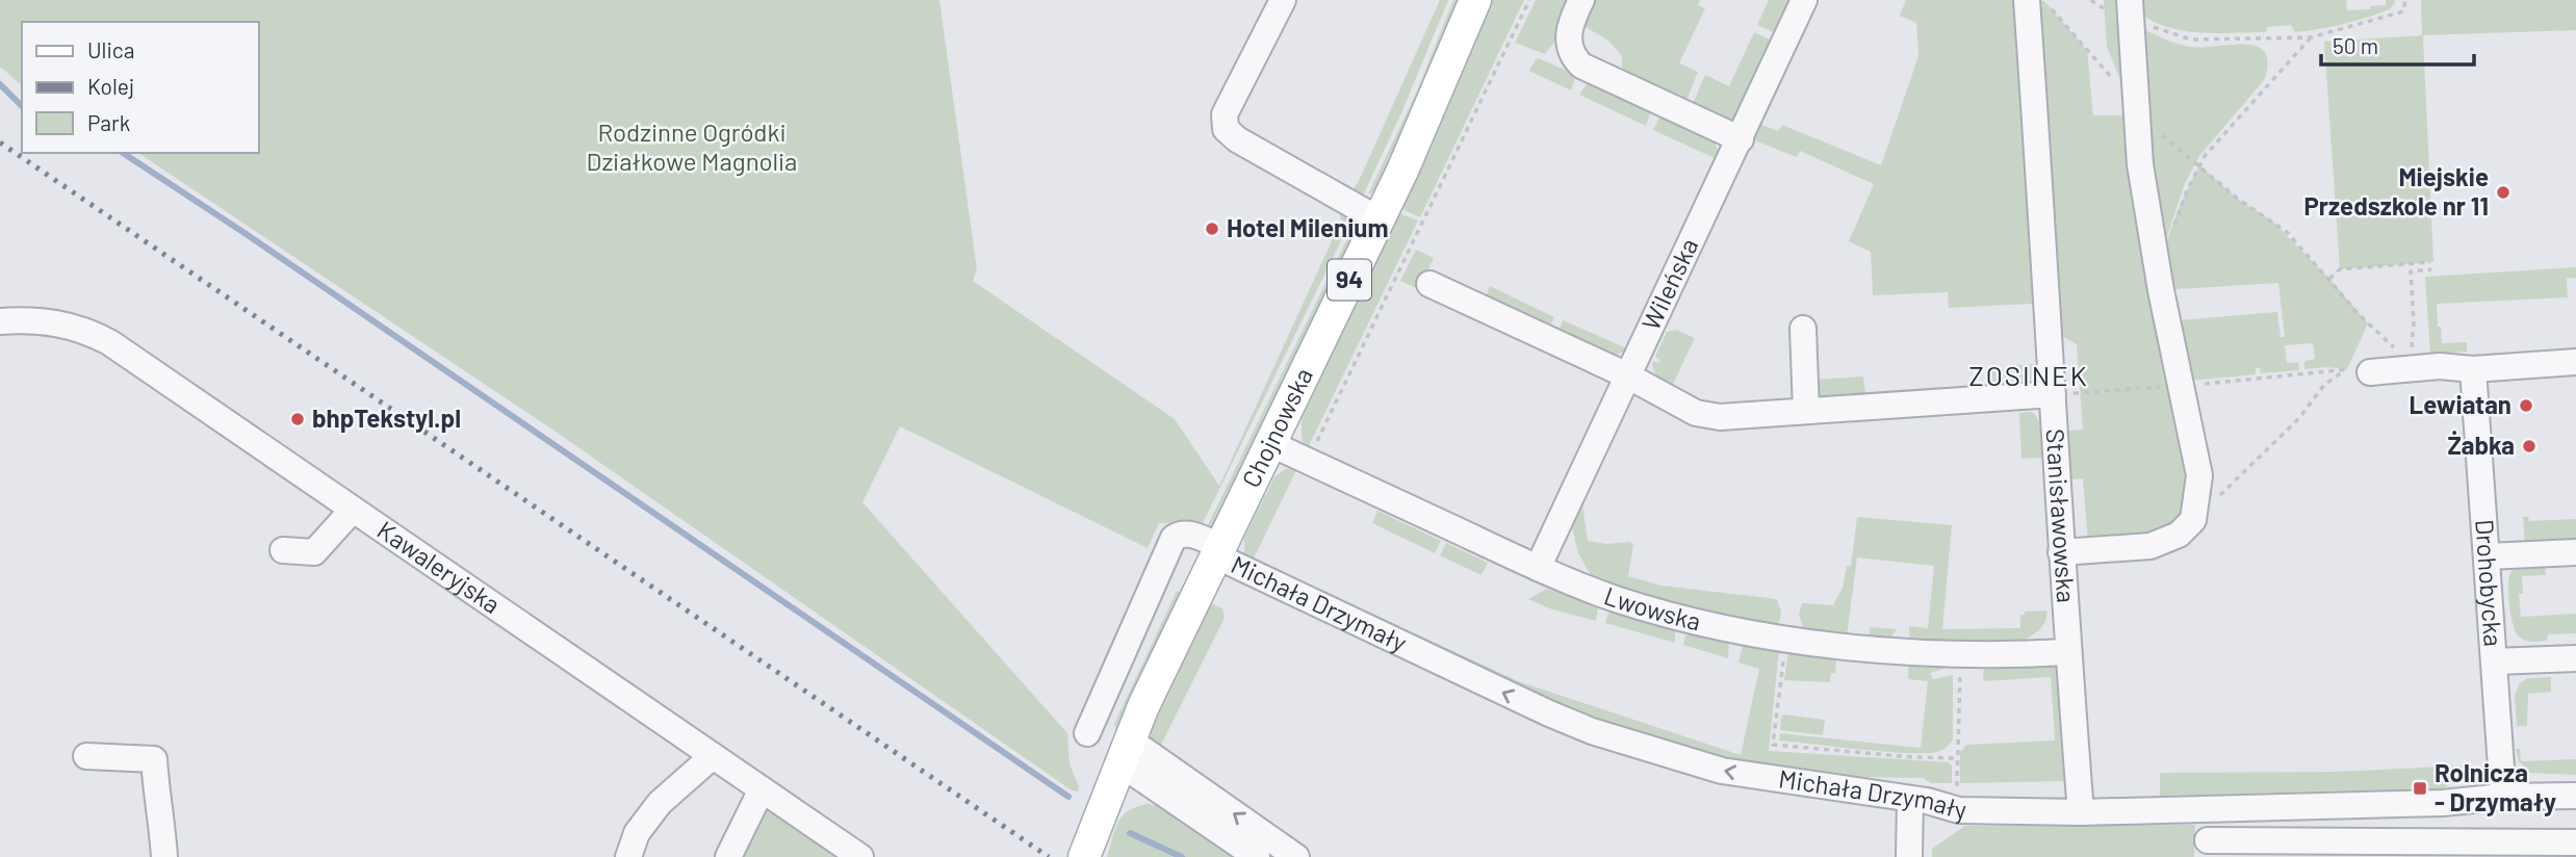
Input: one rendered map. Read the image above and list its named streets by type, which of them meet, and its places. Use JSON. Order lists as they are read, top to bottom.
{
  "streets": {
    "main road": ["94", "Chojnowska"],
    "street": [
      "Wileńska",
      "Stanisławowska",
      "Kawaleryjska",
      "Drohobycka",
      "Michała Drzymały",
      "Lwowska"
    ]
  },
  "crossings": [
    ["Wileńska", "Lwowska"],
    ["Chojnowska", "Michała Drzymały"],
    ["Chojnowska", "Lwowska"],
    ["Stanisławowska", "Michała Drzymały"],
    ["Stanisławowska", "Lwowska"],
    ["Drohobycka", "Michała Drzymały"]
  ],
  "one_way": ["Michała Drzymały"],
  "districts": ["ZOSINEK"],
  "parks": ["Rodzinne Ogródki Działkowe Magnolia"],
  "places": {
    "other": [
      "Miejskie Przedszkole nr 11",
      "Hotel Milenium",
      "Lewiatan",
      "bhpTekstyl.pl",
      "Żabka"
    ],
    "transit": ["Rolnicza - Drzymały"]
  },
  "legend": ["Ulica", "Kolej", "Park"],
  "scale_bar": "50 m"
}
